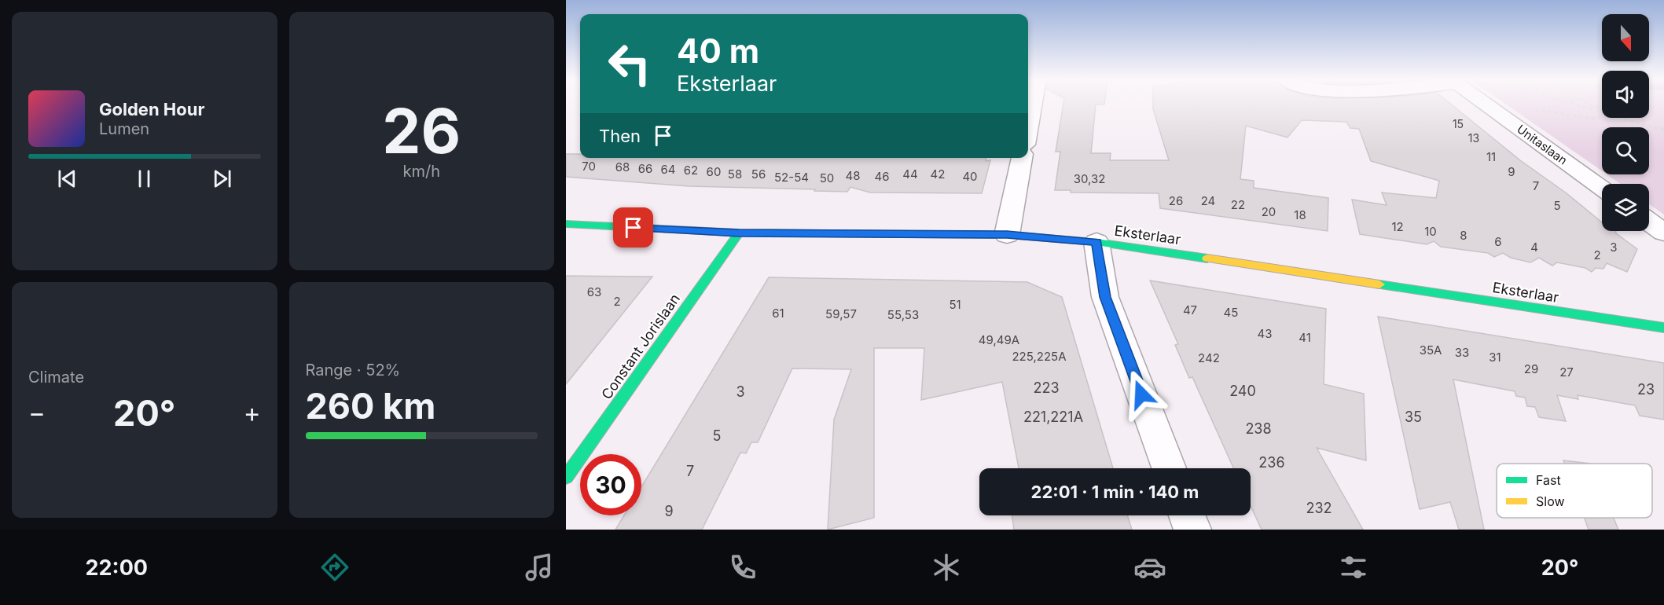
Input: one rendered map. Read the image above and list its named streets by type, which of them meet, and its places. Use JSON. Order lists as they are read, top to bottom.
{
  "streets": {
    "street": ["Unitaslaan", "Eksterlaar", "Constant Jorislaan"]
  },
  "crossings": [
    ["Eksterlaar", "Constant Jorislaan"]
  ],
  "house_numbers": [
    "15",
    "13",
    "11",
    "70",
    "68",
    "66",
    "64",
    "62",
    "60",
    "9",
    "58",
    "56",
    "44",
    "42",
    "48",
    "46",
    "40",
    "52-54",
    "50",
    "30,32",
    "7",
    "26",
    "24",
    "22",
    "5",
    "20",
    "18",
    "12",
    "10",
    "8",
    "6",
    "4",
    "3",
    "2",
    "63",
    "2",
    "51",
    "47",
    "45",
    "61",
    "59,57",
    "55,53",
    "43",
    "41",
    "49,49A",
    "35A",
    "33",
    "225,225A",
    "31",
    "242",
    "29",
    "27",
    "223",
    "23",
    "240",
    "3",
    "221,221A",
    "35",
    "238",
    "5",
    "236",
    "7",
    "232",
    "9"
  ],
  "legend": ["Fast", "Slow"],
  "north": "bottom",
  "page": {
    "tile": [
      ["26", "km/h"],
      "Climate",
      ["Range · 52%", "260 km"]
    ],
    "turn": ["40 m", "Eksterlaar"],
    "song": ["Golden Hour", "Lumen"],
    "then": "Then",
    "heat": ["−", "20°", "+"],
    "limit": "30",
    "trip": "22:01 · 1 min · 140 m",
    "tabs": ["22:00", "20°"]
  }
}
